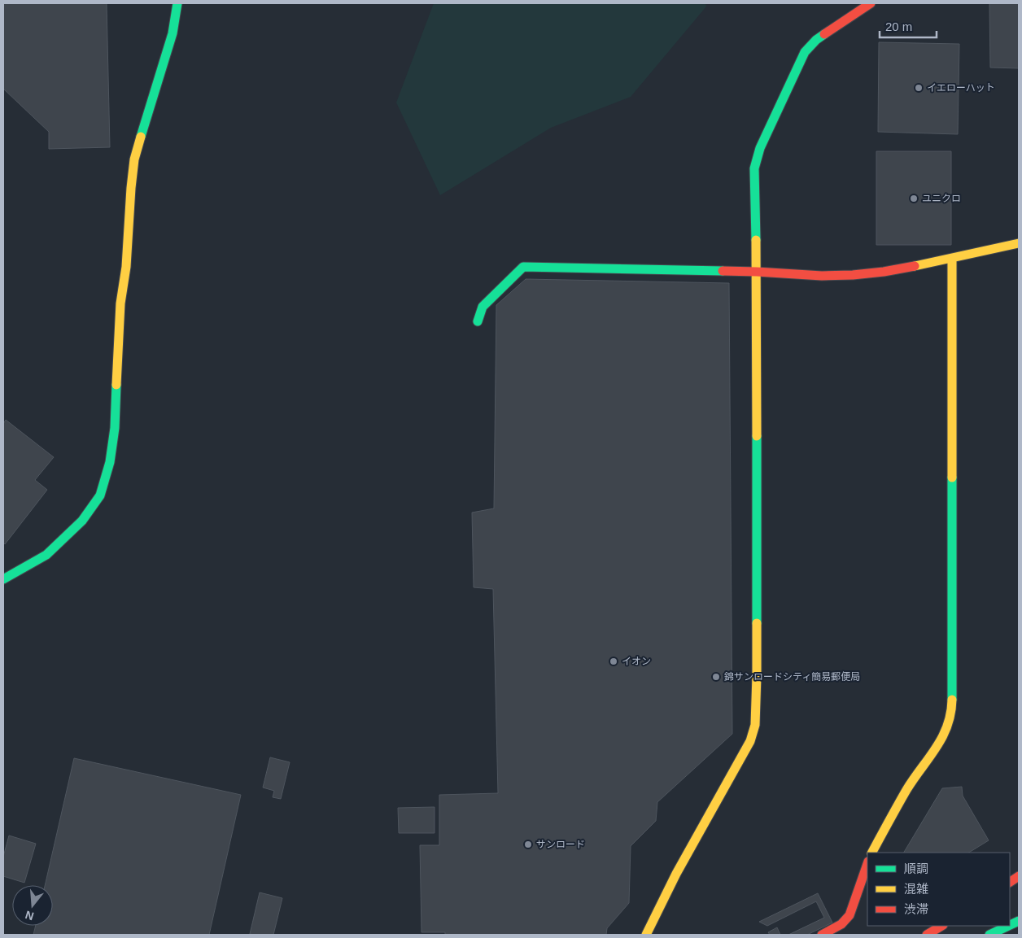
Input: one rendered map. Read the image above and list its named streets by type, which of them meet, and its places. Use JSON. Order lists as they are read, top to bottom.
{
  "places": [
    "イエローハット",
    "ユニクロ",
    "イオン",
    "錦サンロードシティ簡易郵便局",
    "サンロード"
  ],
  "legend": ["順調", "混雑", "渋滞"],
  "scale_bar": "20 m",
  "north": "bottom"
}
